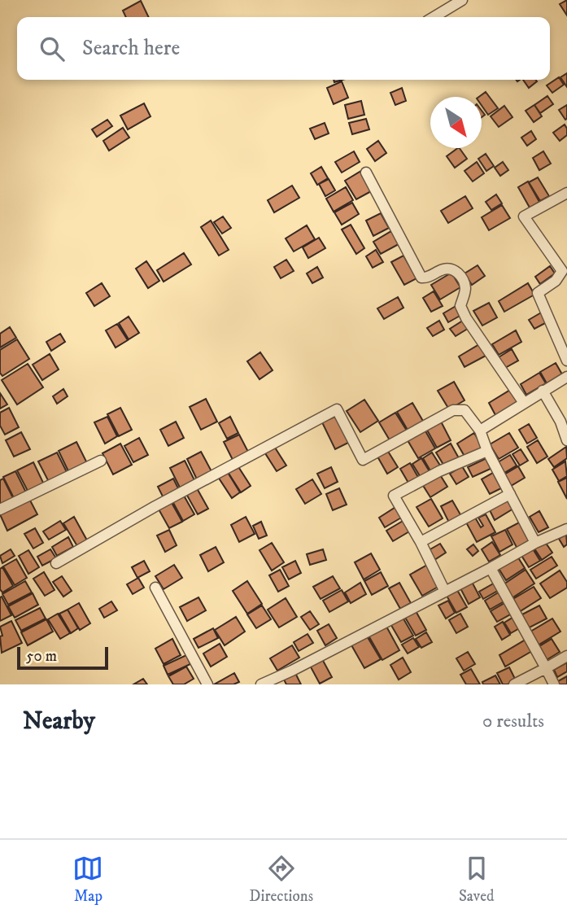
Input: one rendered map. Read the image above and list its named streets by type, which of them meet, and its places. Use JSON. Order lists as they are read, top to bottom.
{
  "scale_bar": "50 m",
  "north": "bottom right",
  "page": {
    "search": "Search here",
    "scale": "50 m",
    "heading": ["Nearby", "0 results"],
    "nav": ["Map", "Directions", "Saved"]
  }
}
